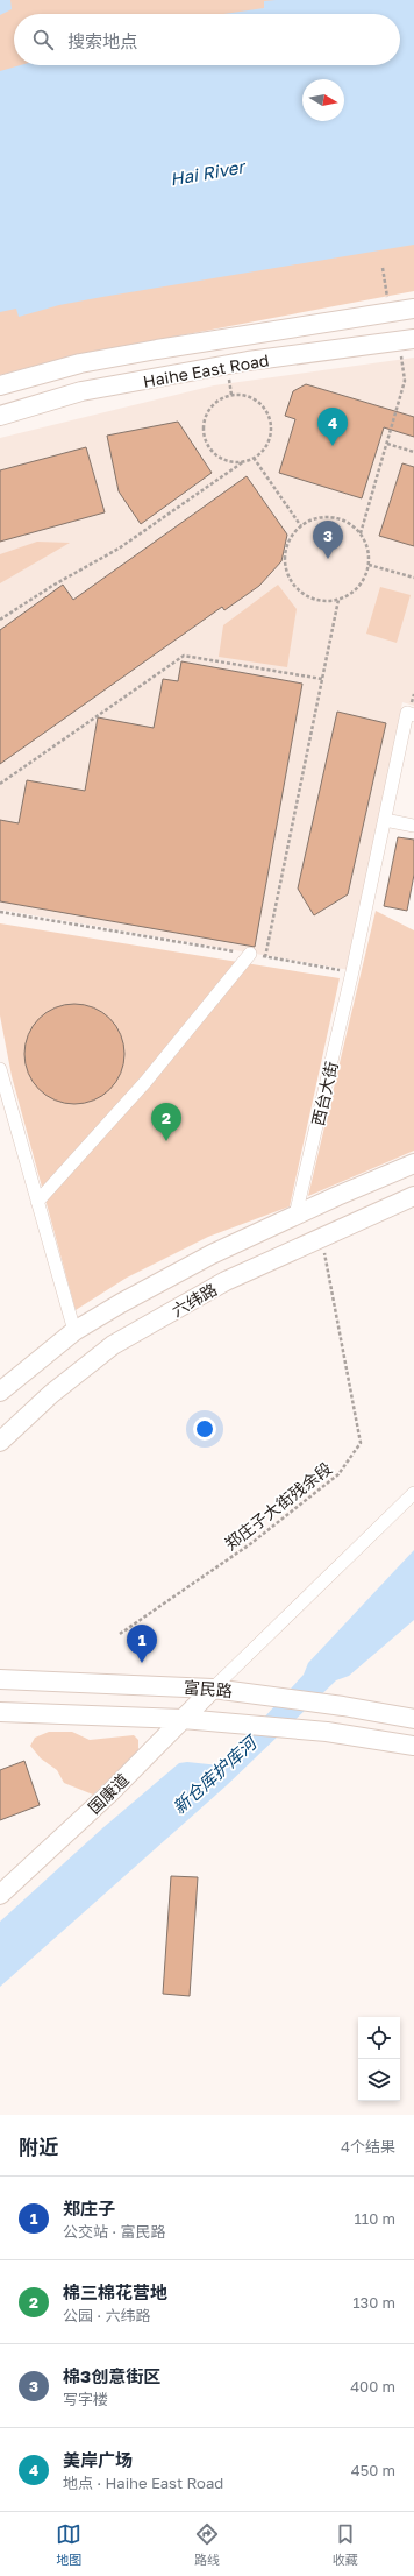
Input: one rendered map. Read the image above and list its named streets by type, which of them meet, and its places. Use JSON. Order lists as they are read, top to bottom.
{
  "streets": {
    "main road": [
      "Haihe East Road",
      "六纬路",
      "富民路",
      "国康道"
    ],
    "street": ["西台大街"],
    "path": ["郑庄子大街残余段"]
  },
  "crossings": [
    ["西台大街", "六纬路"],
    ["六纬路", "郑庄子大街残余段"],
    ["富民路", "国康道"]
  ],
  "water": ["Hai River", "新仓库护库河"],
  "north": "right",
  "page": {
    "search": "搜索地点",
    "pins": [
      "4",
      "3",
      "2",
      "1"
    ],
    "heading": ["附近", "4个结果"],
    "list": [
      {
        "mark": "1",
        "name": "郑庄子",
        "note": "公交站 · 富民路",
        "value": "110 m"
      },
      {
        "mark": "2",
        "name": "棉三棉花营地",
        "note": "公园 · 六纬路",
        "value": "130 m"
      },
      {
        "mark": "3",
        "name": "棉3创意街区",
        "note": "写字楼",
        "value": "400 m"
      },
      {
        "mark": "4",
        "name": "美岸广场",
        "note": "地点 · Haihe East Road",
        "value": "450 m"
      }
    ],
    "nav": ["地图", "路线", "收藏"]
  }
}
